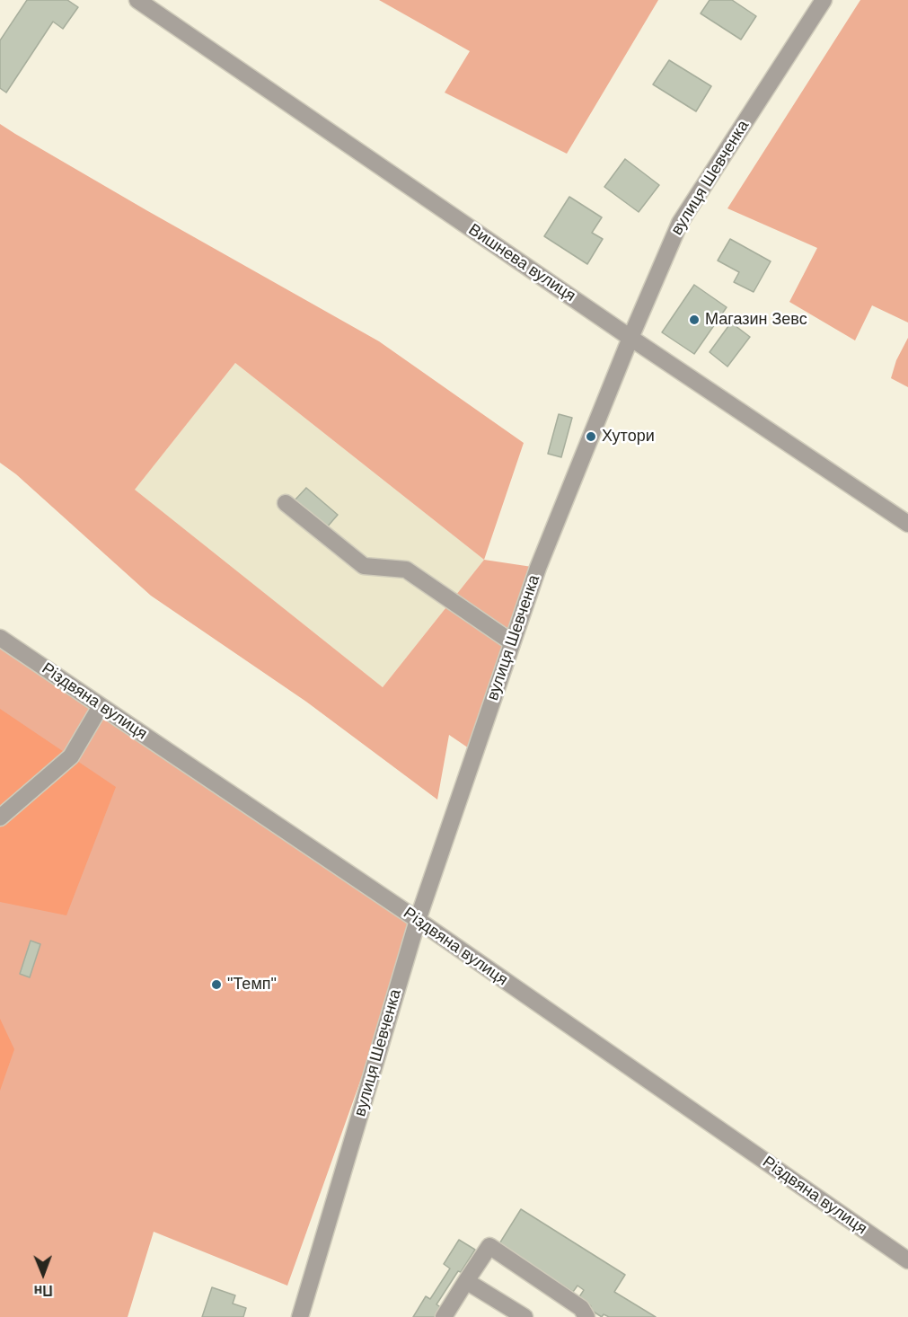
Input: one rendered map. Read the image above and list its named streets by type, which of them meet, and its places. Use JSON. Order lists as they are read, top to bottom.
{
  "streets": {
    "street": ["вулиця Шевченка", "Вишнева вулиця", "Різдвяна вулиця"]
  },
  "crossings": [
    ["вулиця Шевченка", "Вишнева вулиця"],
    ["вулиця Шевченка", "Різдвяна вулиця"]
  ],
  "places": ["Магазин Зевс", "Хутори", "\"Темп\""],
  "north": "bottom"
}
